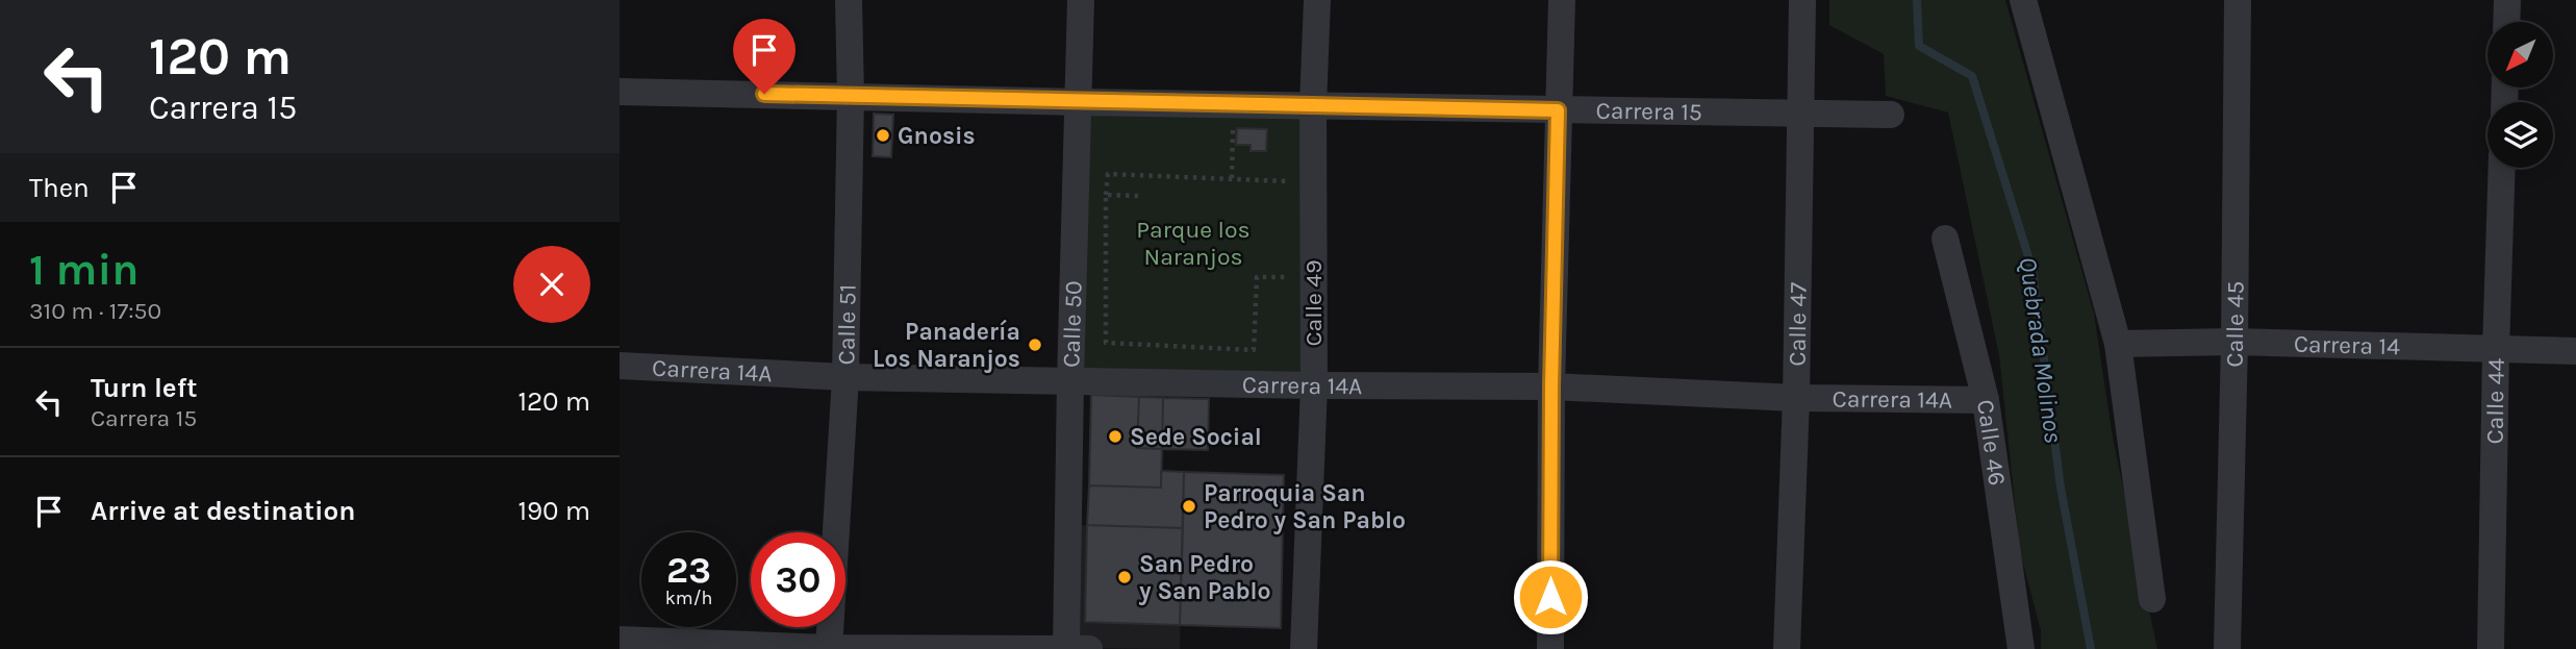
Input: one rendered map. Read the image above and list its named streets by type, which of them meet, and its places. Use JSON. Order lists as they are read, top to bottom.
{
  "streets": {
    "street": [
      "Carrera 15",
      "Calle 49",
      "Calle 50",
      "Calle 51",
      "Calle 47",
      "Calle 45",
      "Carrera 14",
      "Carrera 14A",
      "Calle 44",
      "Calle 46"
    ]
  },
  "crossings": [
    ["Carrera 15", "Calle 49"],
    ["Carrera 15", "Calle 50"],
    ["Carrera 15", "Calle 51"],
    ["Carrera 15", "Calle 47"],
    ["Calle 49", "Carrera 14A"],
    ["Calle 50", "Carrera 14A"],
    ["Calle 51", "Carrera 14A"],
    ["Calle 47", "Carrera 14A"],
    ["Calle 45", "Carrera 14"],
    ["Carrera 14", "Calle 44"],
    ["Carrera 14A", "Calle 46"]
  ],
  "water": ["Quebrada Molinos"],
  "parks": ["Parque los Naranjos"],
  "places": [
    "Gnosis",
    "Panadería Los Naranjos",
    "Sede Social",
    "Parroquia San Pedro y San Pablo",
    "San Pedro y San Pablo"
  ],
  "north": "bottom left",
  "page": {
    "turn": ["120 m", "Carrera 15"],
    "then": "Then",
    "heading": ["1 min", "310 m · 17:50"],
    "list": [
      {
        "name": "Turn left",
        "note": "Carrera 15",
        "value": "120 m"
      },
      {
        "name": "Arrive at destination",
        "value": "190 m"
      }
    ],
    "speed": "23 km/h",
    "limit": "30"
  }
}
